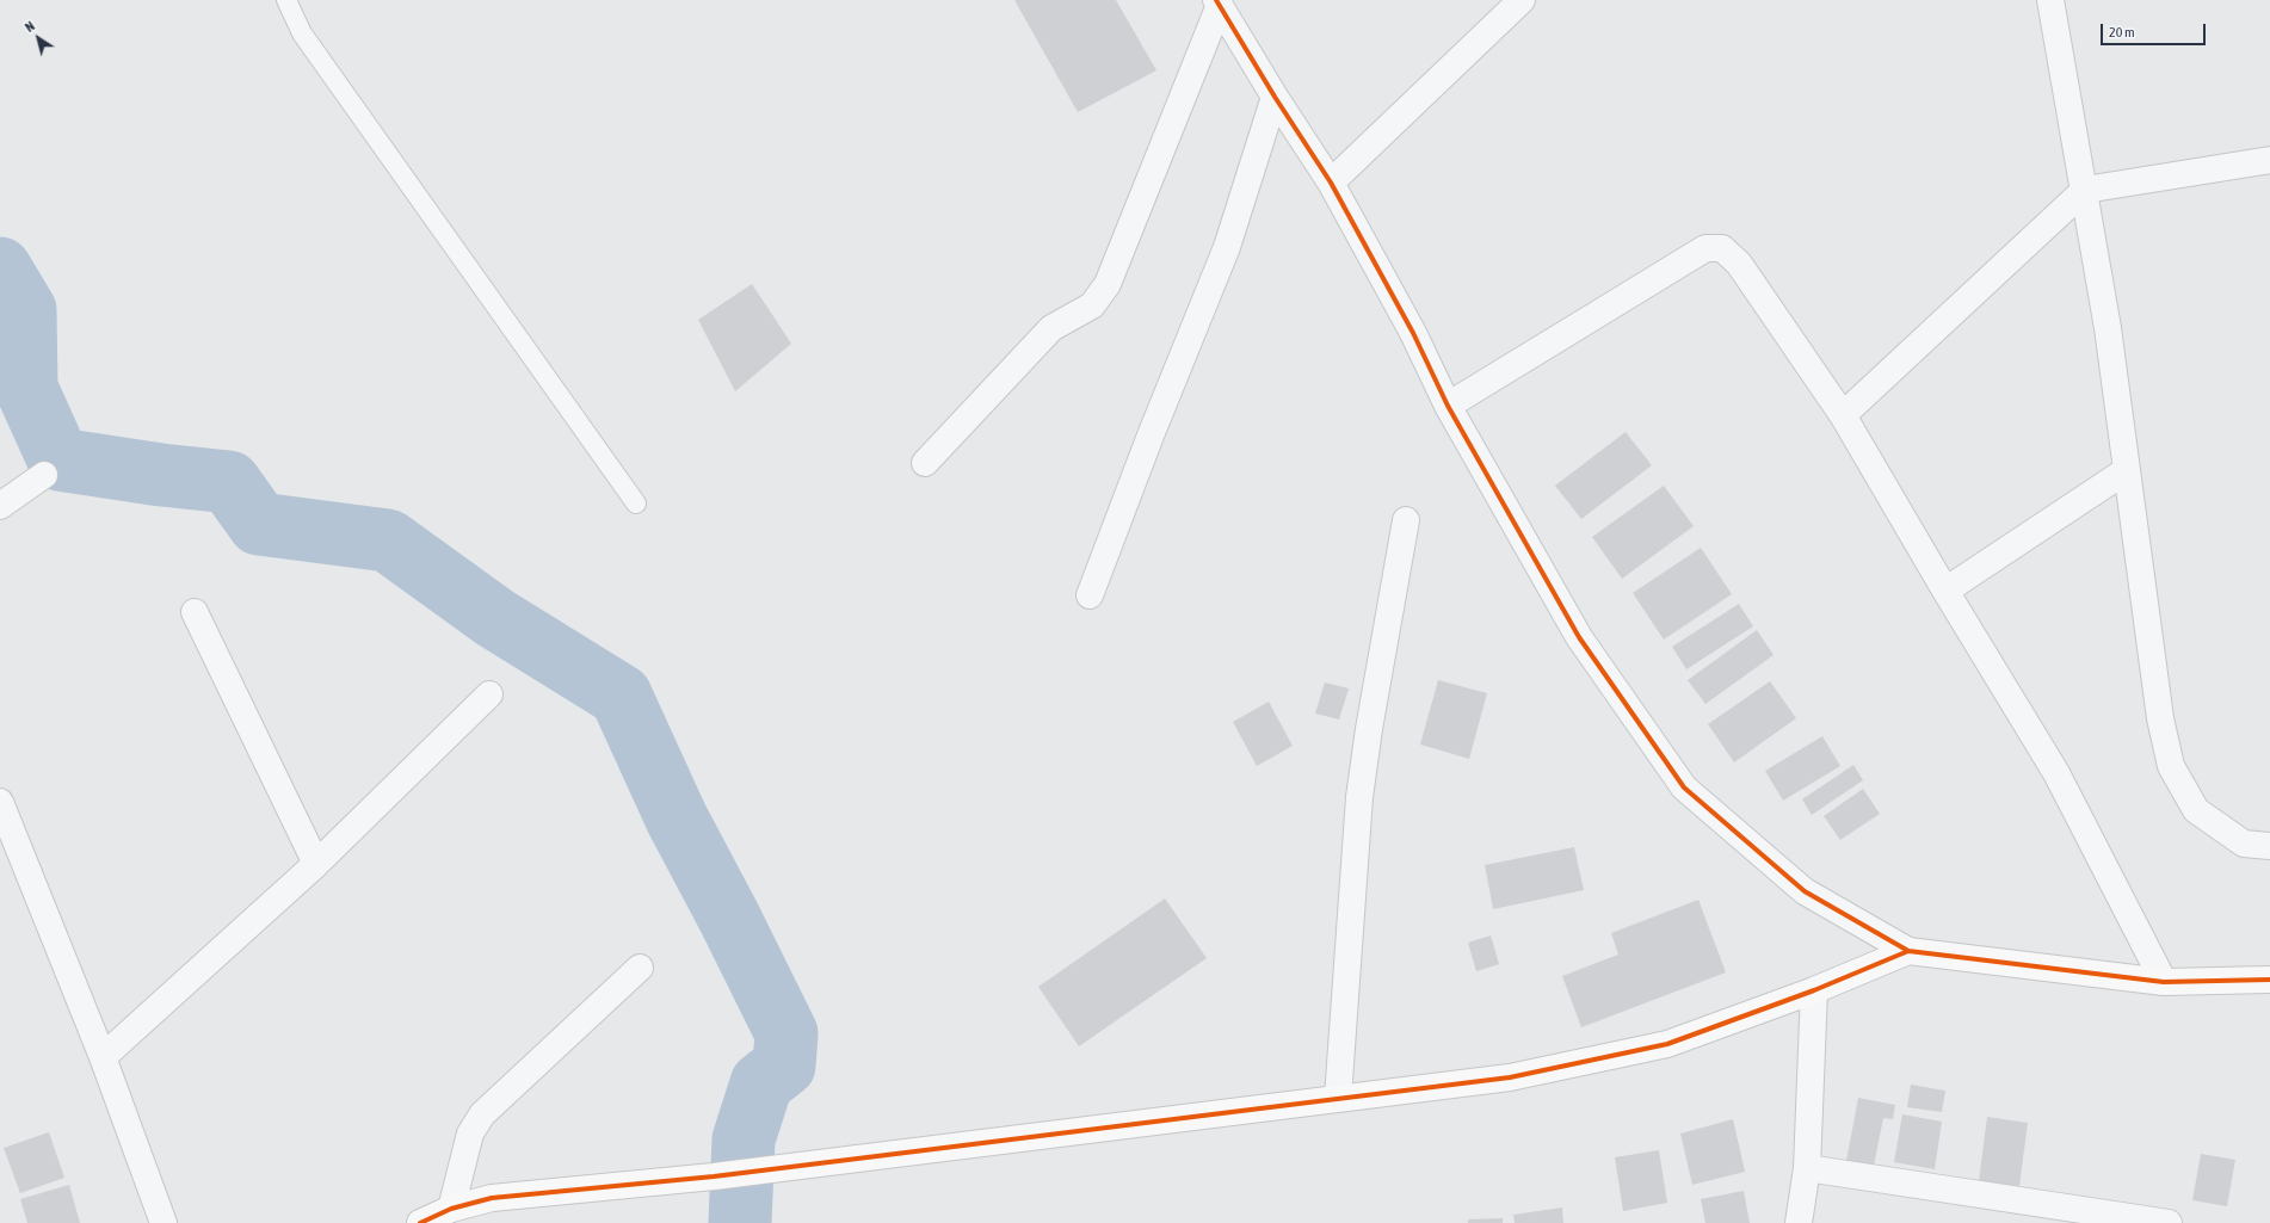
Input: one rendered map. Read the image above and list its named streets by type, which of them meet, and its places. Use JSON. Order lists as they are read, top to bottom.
{
  "scale_bar": "20 m",
  "north": "top left"
}
